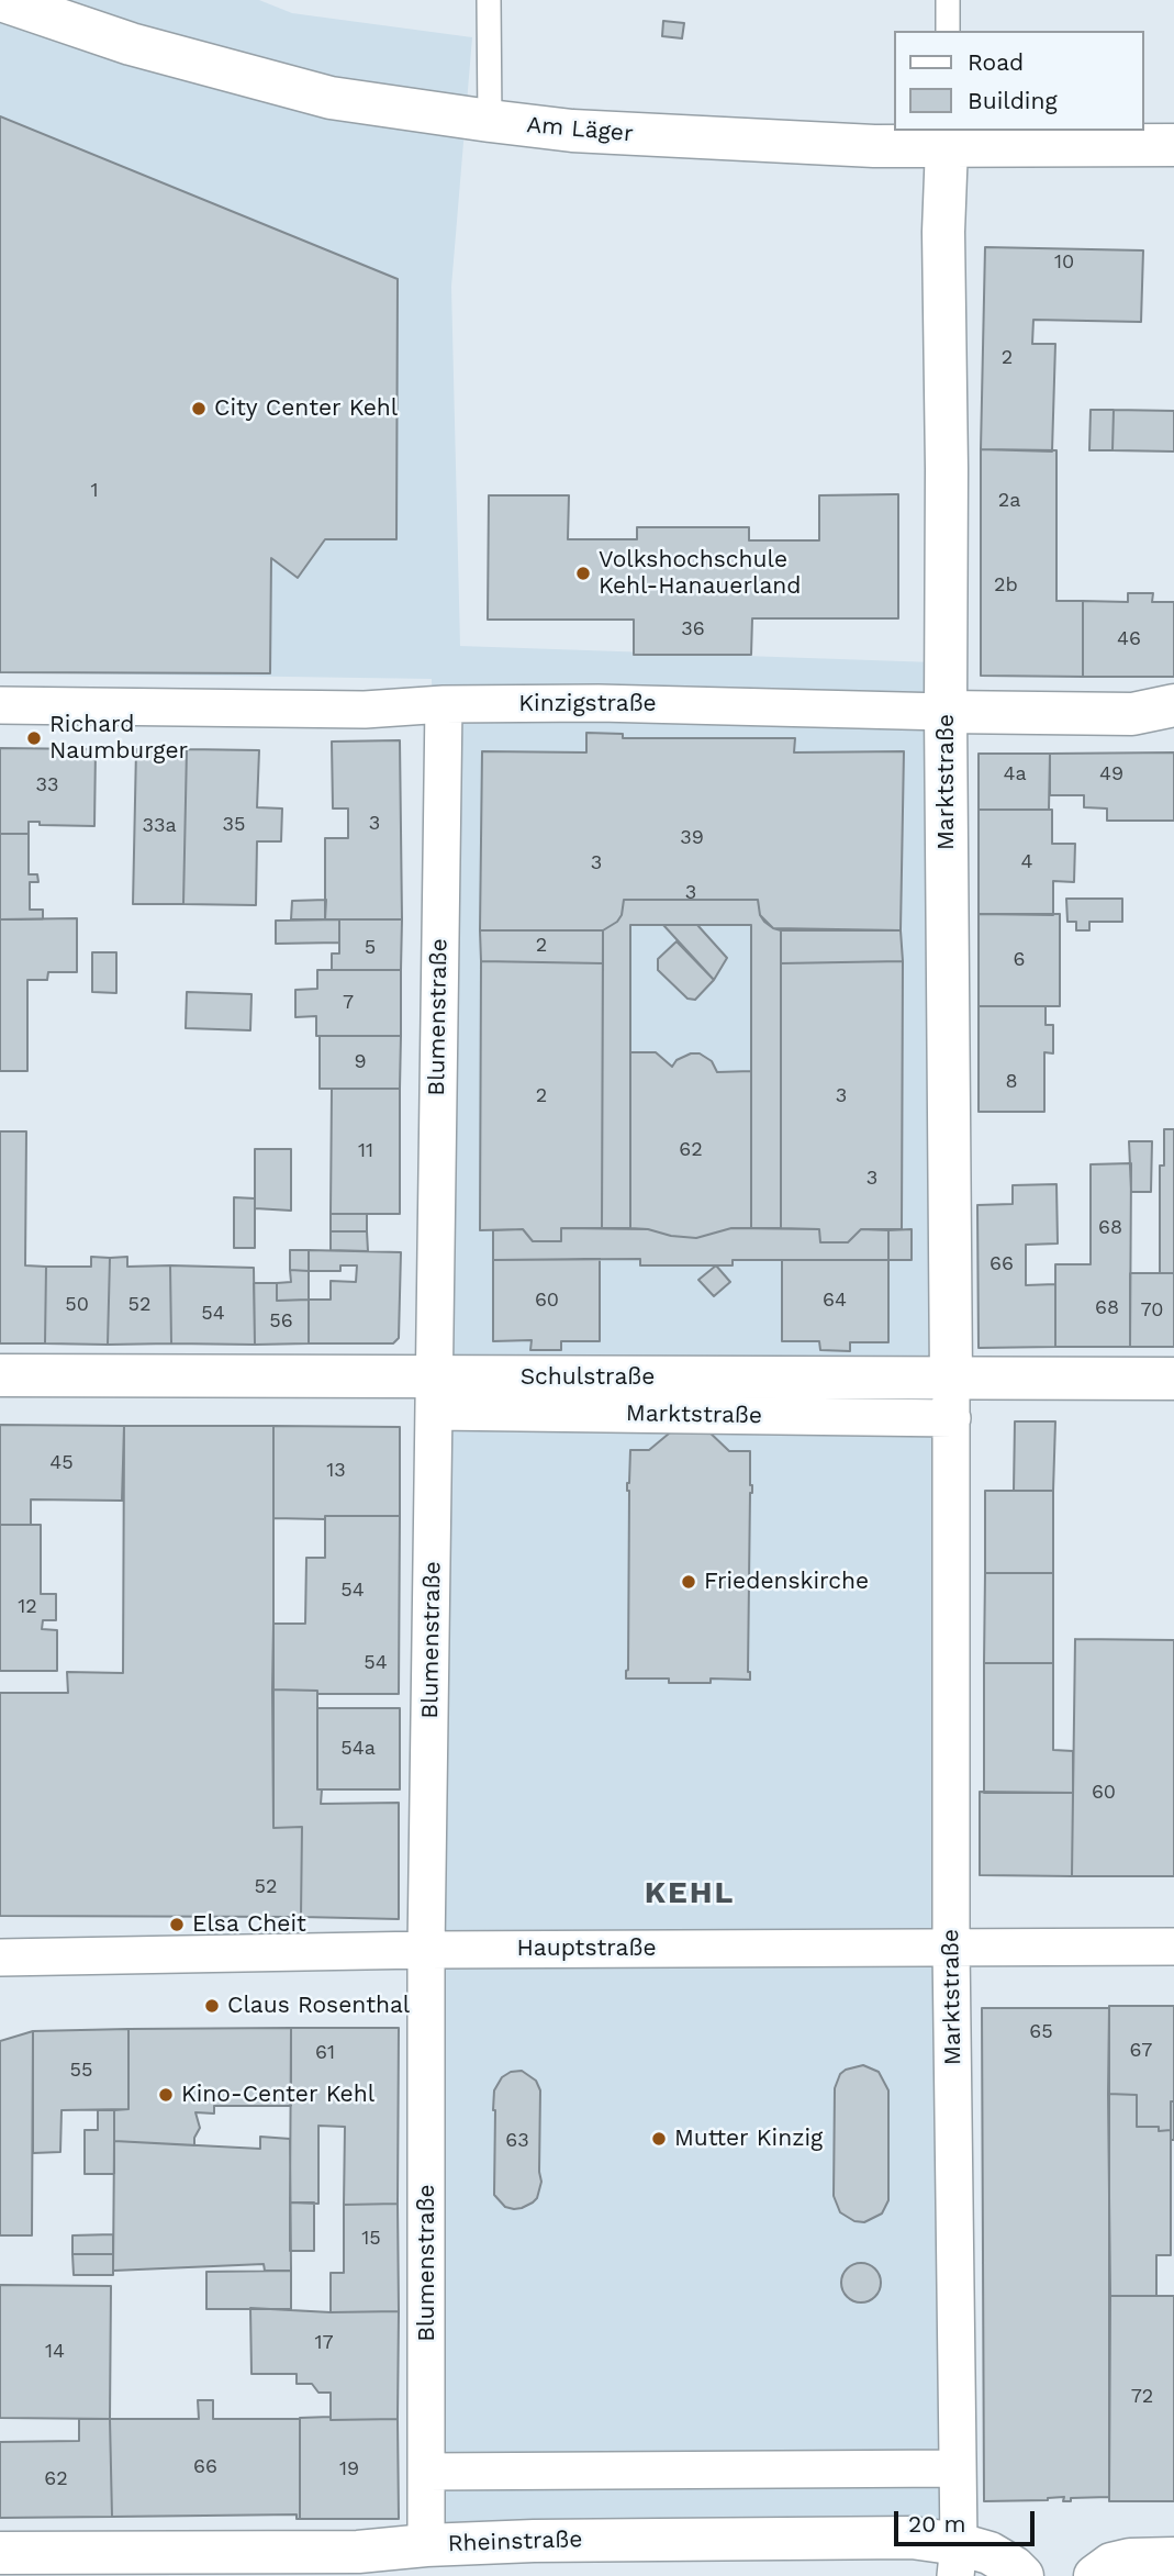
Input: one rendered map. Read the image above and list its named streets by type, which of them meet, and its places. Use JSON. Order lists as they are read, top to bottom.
{
  "streets": {
    "street": [
      "Am Läger",
      "Kinzigstraße",
      "Marktstraße",
      "Blumenstraße",
      "Schulstraße",
      "Hauptstraße",
      "Rheinstraße"
    ]
  },
  "crossings": [
    ["Am Läger", "Marktstraße"],
    ["Kinzigstraße", "Marktstraße"],
    ["Kinzigstraße", "Blumenstraße"],
    ["Marktstraße", "Schulstraße"],
    ["Marktstraße", "Hauptstraße"],
    ["Marktstraße", "Rheinstraße"],
    ["Blumenstraße", "Schulstraße"],
    ["Blumenstraße", "Hauptstraße"],
    ["Blumenstraße", "Rheinstraße"]
  ],
  "districts": ["KEHL"],
  "places": [
    "City Center Kehl",
    "Volkshochschule Kehl-Hanauerland",
    "Richard Naumburger",
    "Friedenskirche",
    "Elsa Cheit",
    "Claus Rosenthal",
    "Kino-Center Kehl",
    "Mutter Kinzig"
  ],
  "house_numbers": [
    "10",
    "2",
    "1",
    "2a",
    "2b",
    "36",
    "46",
    "4a",
    "49",
    "33",
    "3",
    "35",
    "33a",
    "39",
    "4",
    "3",
    "3",
    "2",
    "5",
    "6",
    "7",
    "9",
    "8",
    "2",
    "3",
    "62",
    "11",
    "3",
    "68",
    "66",
    "60",
    "64",
    "50",
    "52",
    "68",
    "70",
    "54",
    "56",
    "45",
    "13",
    "54",
    "12",
    "54",
    "54a",
    "60",
    "52",
    "65",
    "67",
    "61",
    "55",
    "63",
    "15",
    "17",
    "14",
    "72",
    "66",
    "19",
    "62"
  ],
  "legend": ["Road", "Building"],
  "scale_bar": "20 m"
}
